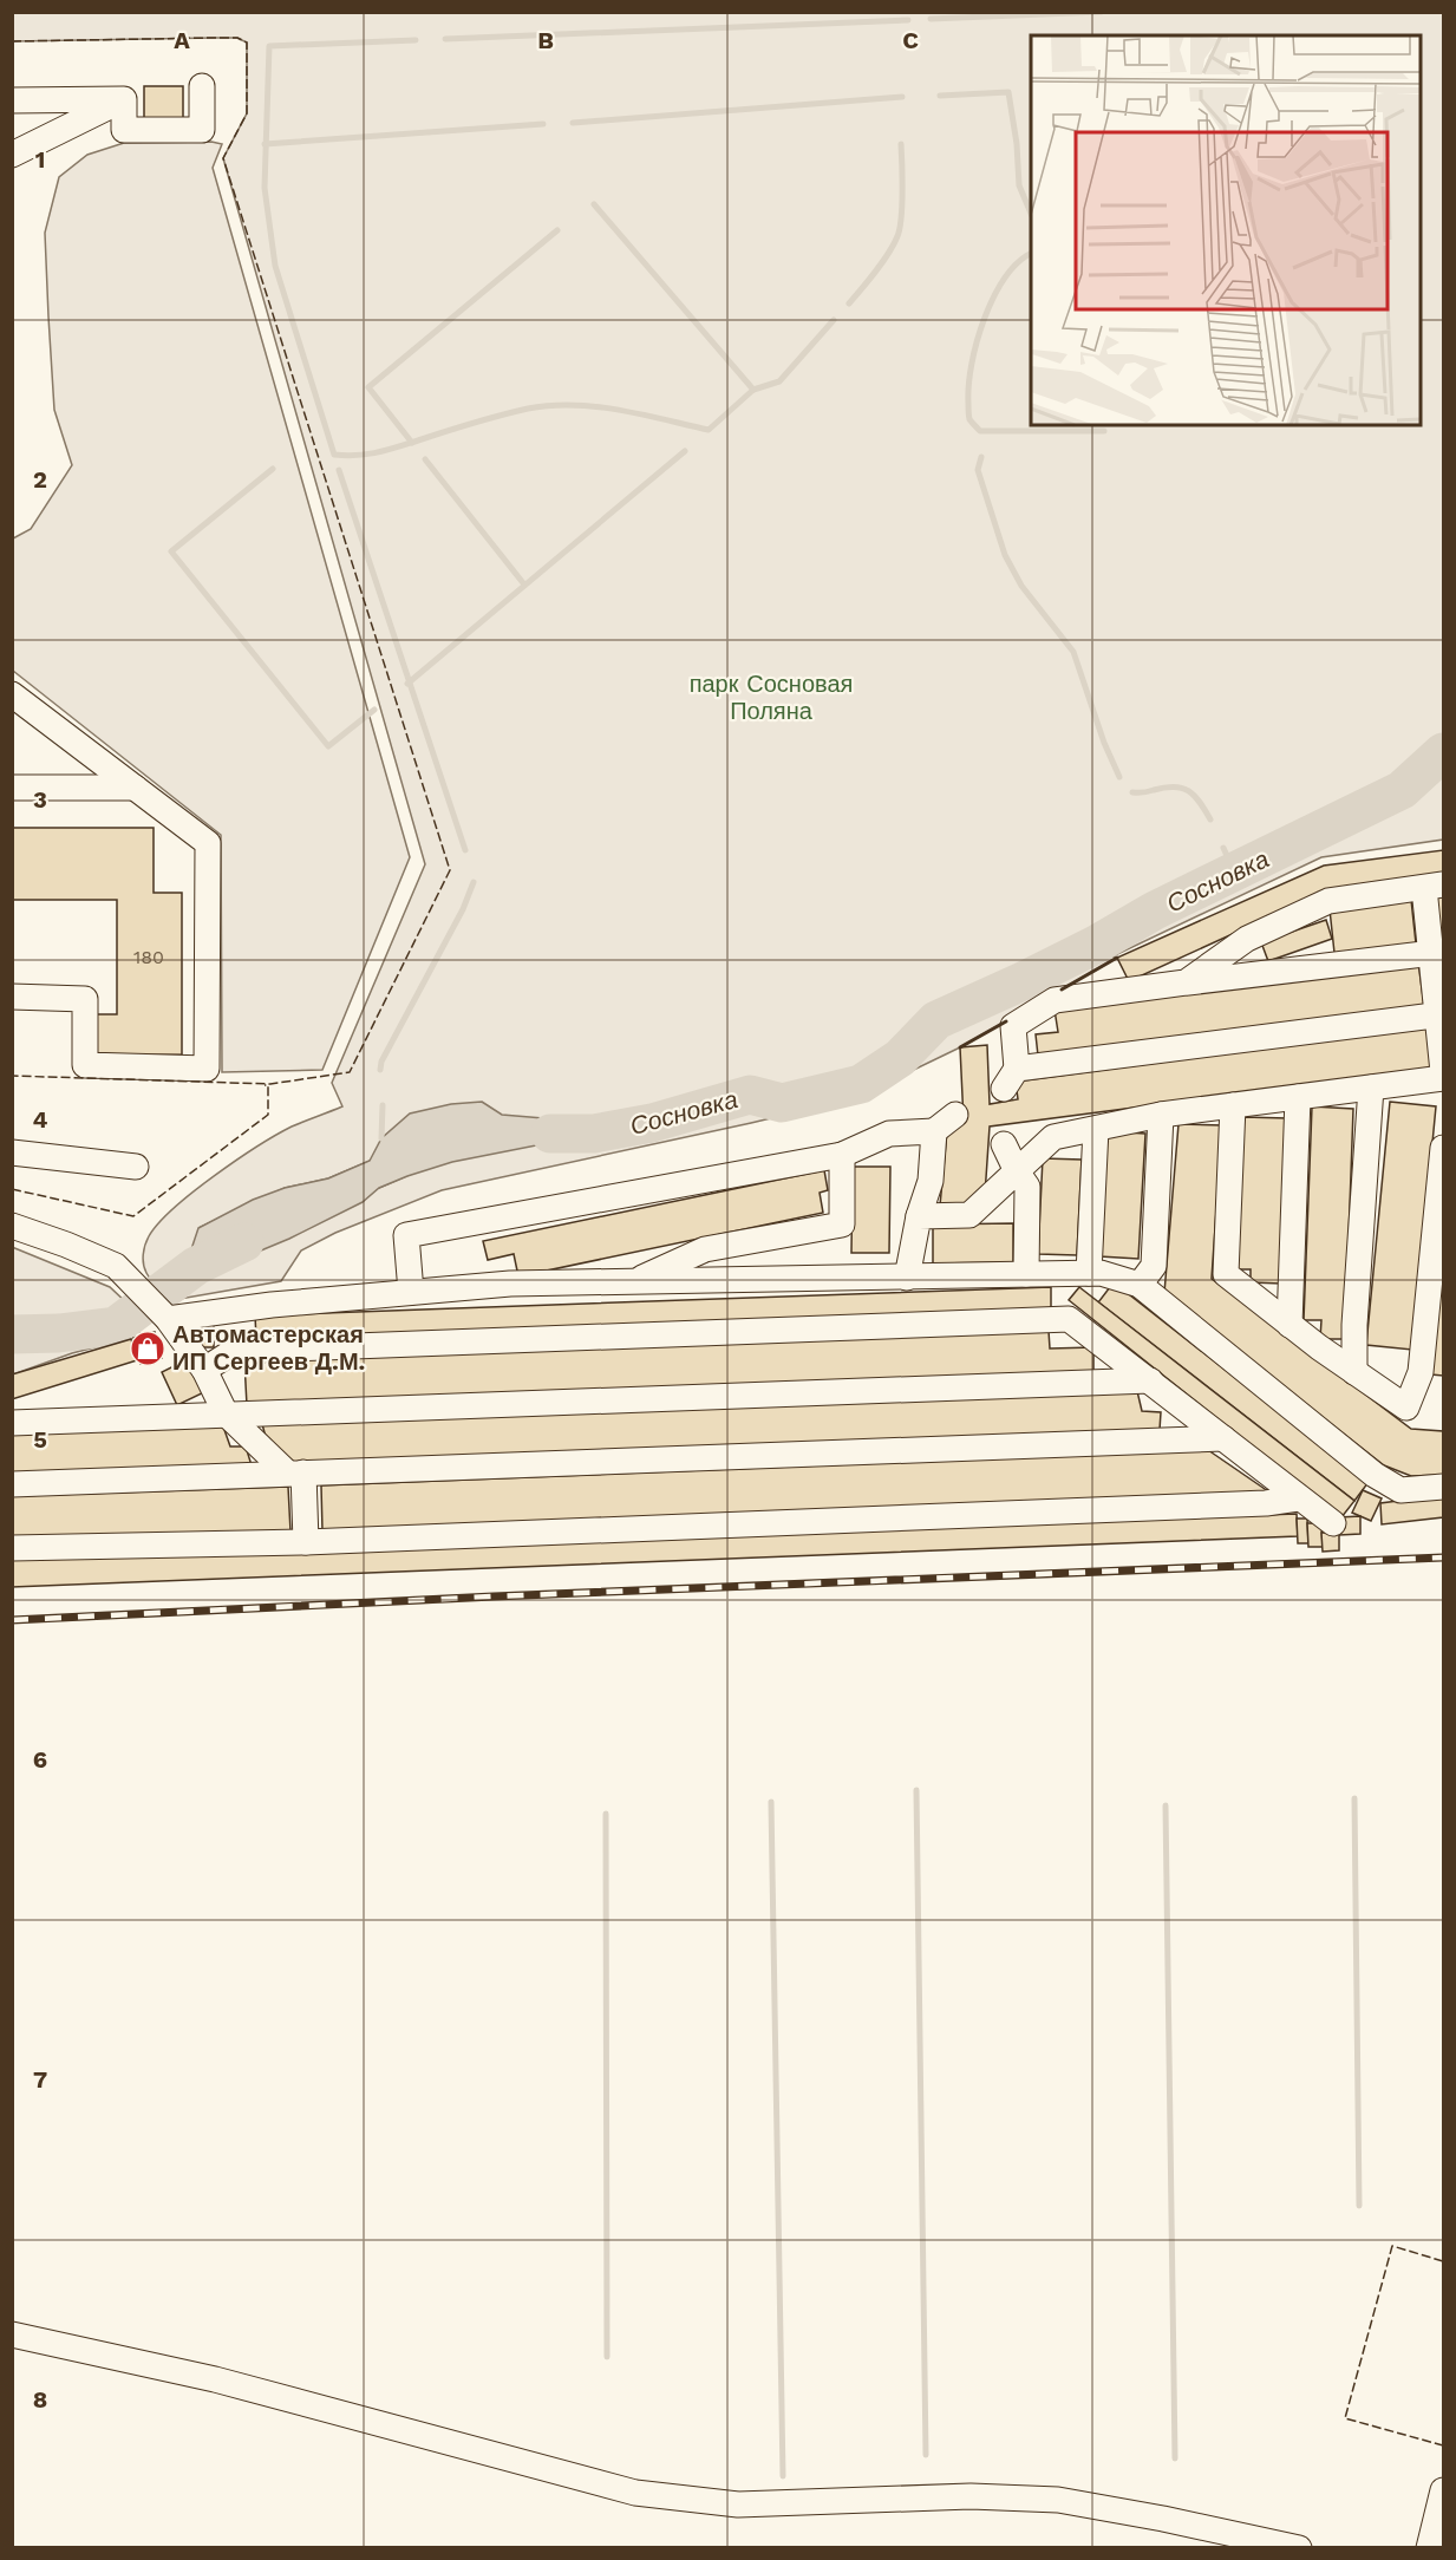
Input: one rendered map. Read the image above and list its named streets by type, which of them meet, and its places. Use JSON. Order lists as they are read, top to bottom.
{
  "water": ["Сосновка"],
  "parks": ["парк Сосновая Поляна"],
  "places": {
    "shop": ["Автомастерская ИП Сергеев Д.М."]
  },
  "house_numbers": ["180"],
  "grid": {
    "columns": ["A", "B", "C"],
    "rows": [
      "1",
      "2",
      "3",
      "4",
      "5",
      "6",
      "7",
      "8"
    ]
  }
}
